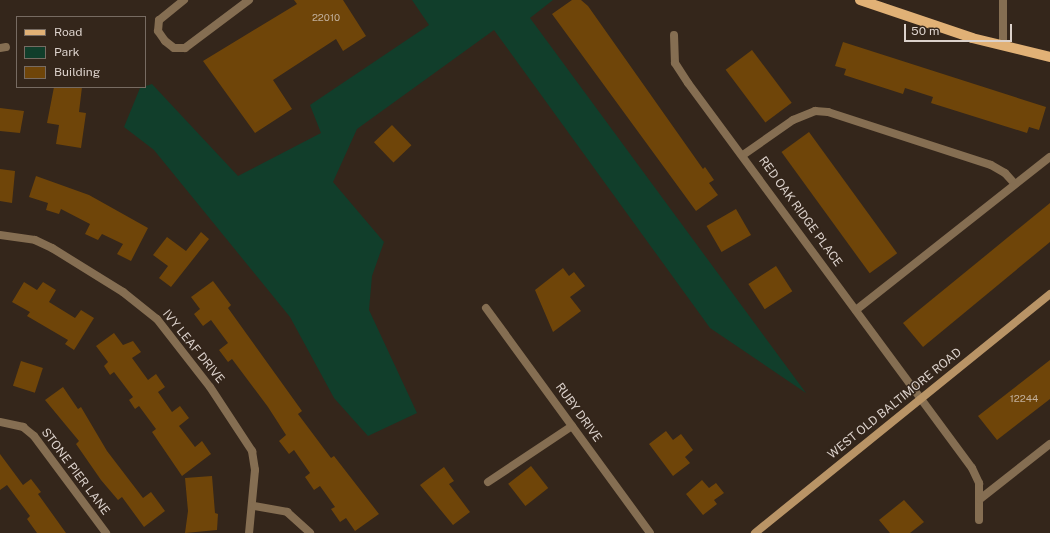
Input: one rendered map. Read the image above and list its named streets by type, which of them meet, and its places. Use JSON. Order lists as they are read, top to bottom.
{
  "streets": {
    "street": [
      "RED OAK RIDGE PLACE",
      "IVY LEAF DRIVE",
      "WEST OLD BALTIMORE ROAD",
      "RUBY DRIVE",
      "STONE PIER LANE"
    ]
  },
  "crossings": [
    ["RED OAK RIDGE PLACE", "WEST OLD BALTIMORE ROAD"]
  ],
  "house_numbers": ["22010", "12244"],
  "legend": ["Road", "Park", "Building"],
  "scale_bar": "50 m"
}
